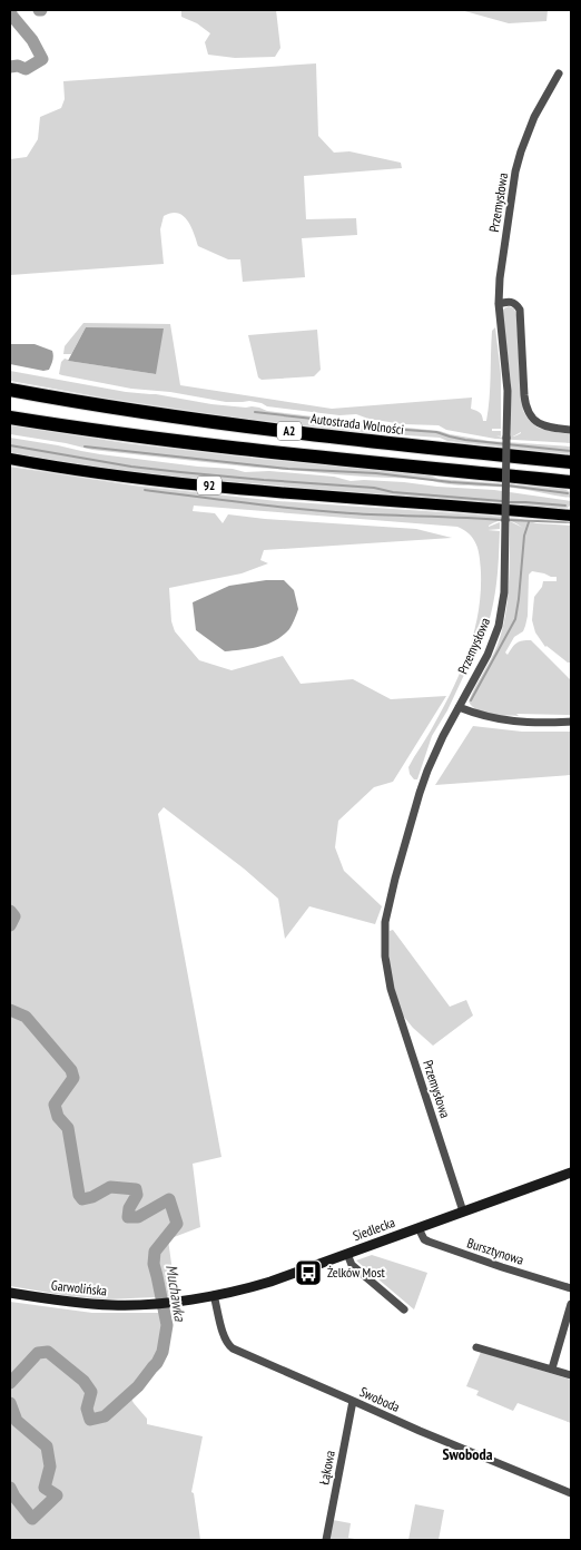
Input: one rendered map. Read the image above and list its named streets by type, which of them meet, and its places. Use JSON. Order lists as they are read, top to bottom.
{
  "streets": {
    "highway": ["Autostrada Wolności", "A2"],
    "main road": ["92", "Siedlecka", "Garwolińska"],
    "street": [
      "Przemysłowa",
      "Bursztynowa",
      "Swoboda",
      "Łąkowa"
    ]
  },
  "crossings": [
    ["Przemysłowa", "Siedlecka"],
    ["Siedlecka", "Bursztynowa"],
    ["Siedlecka", "Garwolińska"],
    ["Siedlecka", "Swoboda"],
    ["Swoboda", "Łąkowa"]
  ],
  "districts": ["Swoboda"],
  "water": ["Muchawka"],
  "places": {
    "bus stop": ["Żelków Most"]
  }
}
